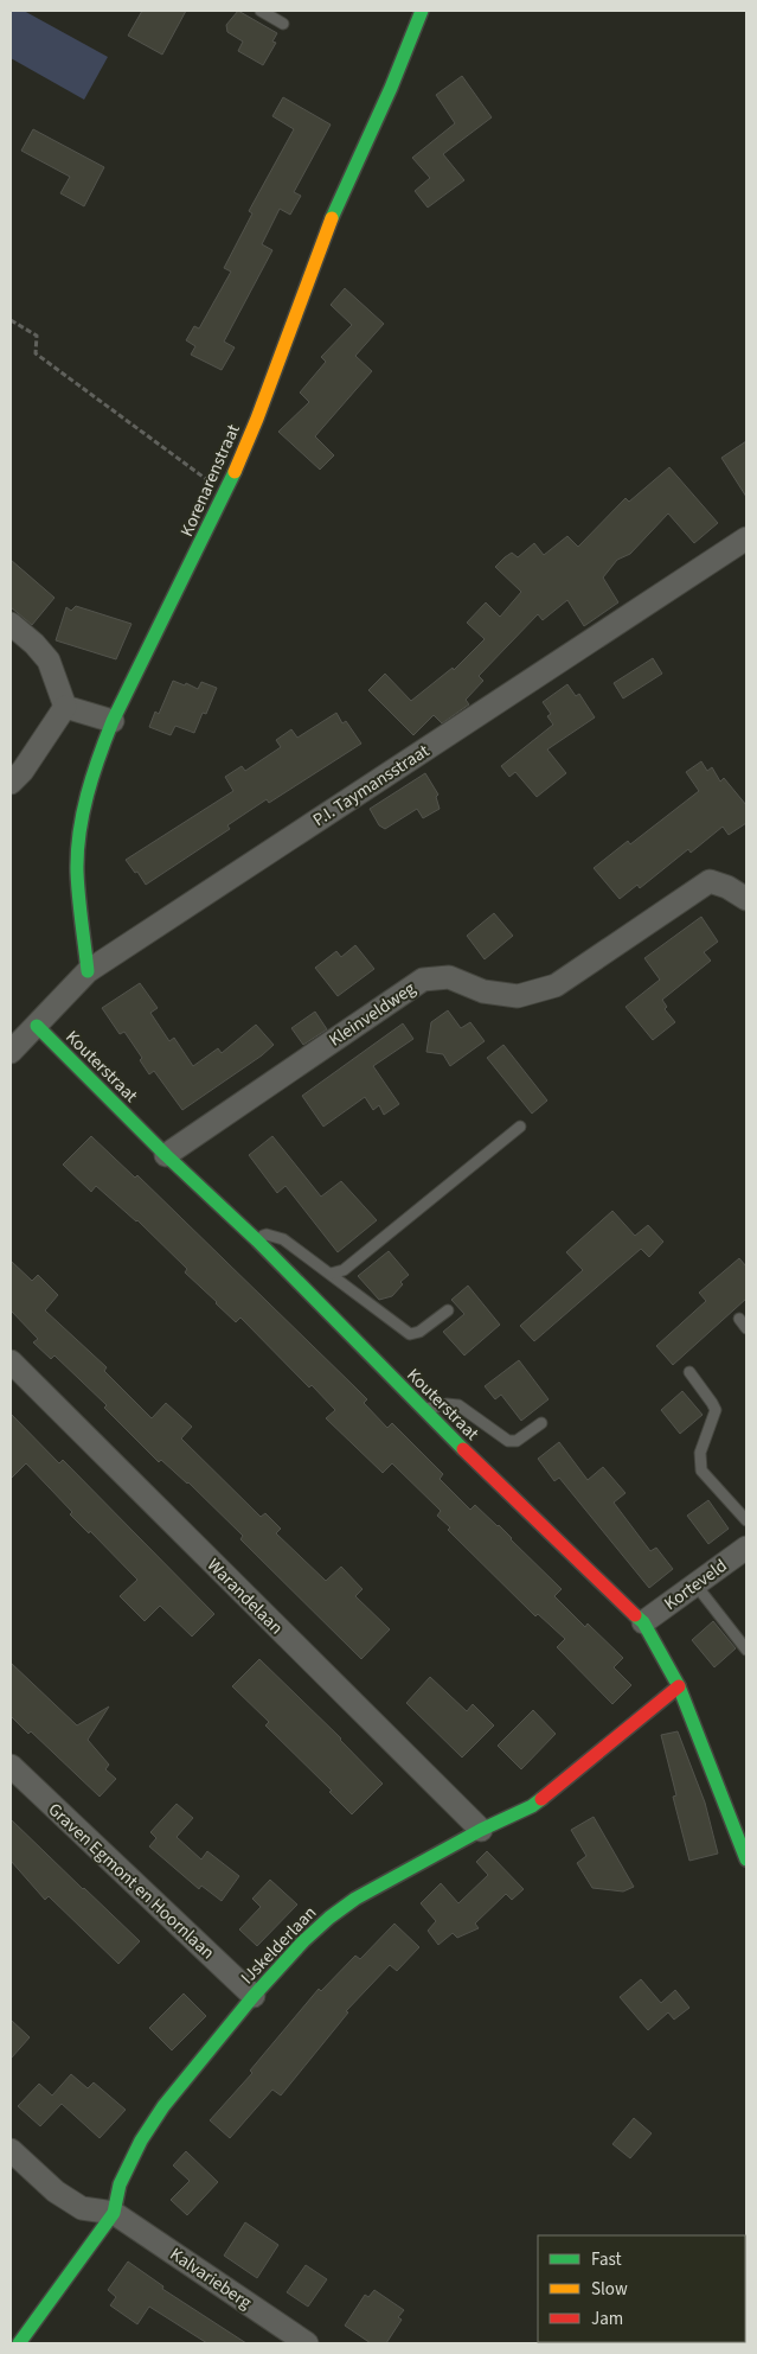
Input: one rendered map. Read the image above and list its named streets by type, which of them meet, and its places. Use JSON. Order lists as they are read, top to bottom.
{
  "streets": {
    "street": [
      "Korenarenstraat",
      "P.I. Taymansstraat",
      "Kleinveldweg",
      "Kouterstraat",
      "Korteveld",
      "Warandelaan",
      "Graven Egmont en Hoornlaan",
      "IJskelderlaan",
      "Kalvarieberg"
    ]
  },
  "crossings": [
    ["Korenarenstraat", "P.I. Taymansstraat"],
    ["P.I. Taymansstraat", "Kouterstraat"],
    ["Kleinveldweg", "Kouterstraat"],
    ["Kouterstraat", "Korteveld"],
    ["Kouterstraat", "IJskelderlaan"],
    ["Warandelaan", "IJskelderlaan"],
    ["Graven Egmont en Hoornlaan", "IJskelderlaan"],
    ["IJskelderlaan", "Kalvarieberg"]
  ],
  "legend": ["Fast", "Slow", "Jam"]
}
